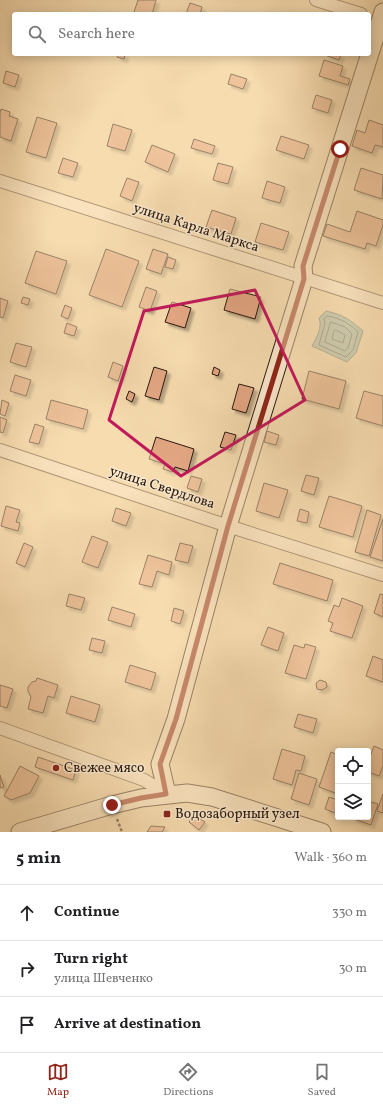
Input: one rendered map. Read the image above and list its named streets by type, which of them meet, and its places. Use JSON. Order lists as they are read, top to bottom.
{
  "streets": {
    "street": ["улица Карла Маркса", "улица Свердлова"]
  },
  "places": {
    "other": ["Свежее мясо"],
    "transit": ["Водозаборный узел"]
  },
  "page": {
    "search": "Search here",
    "heading": ["5 min", "Walk · 360 m"],
    "list": [
      ["Continue", "330 m"],
      ["Turn right", "улица Шевченко", "30 m"],
      "Arrive at destination"
    ],
    "nav": ["Map", "Directions", "Saved"]
  }
}
